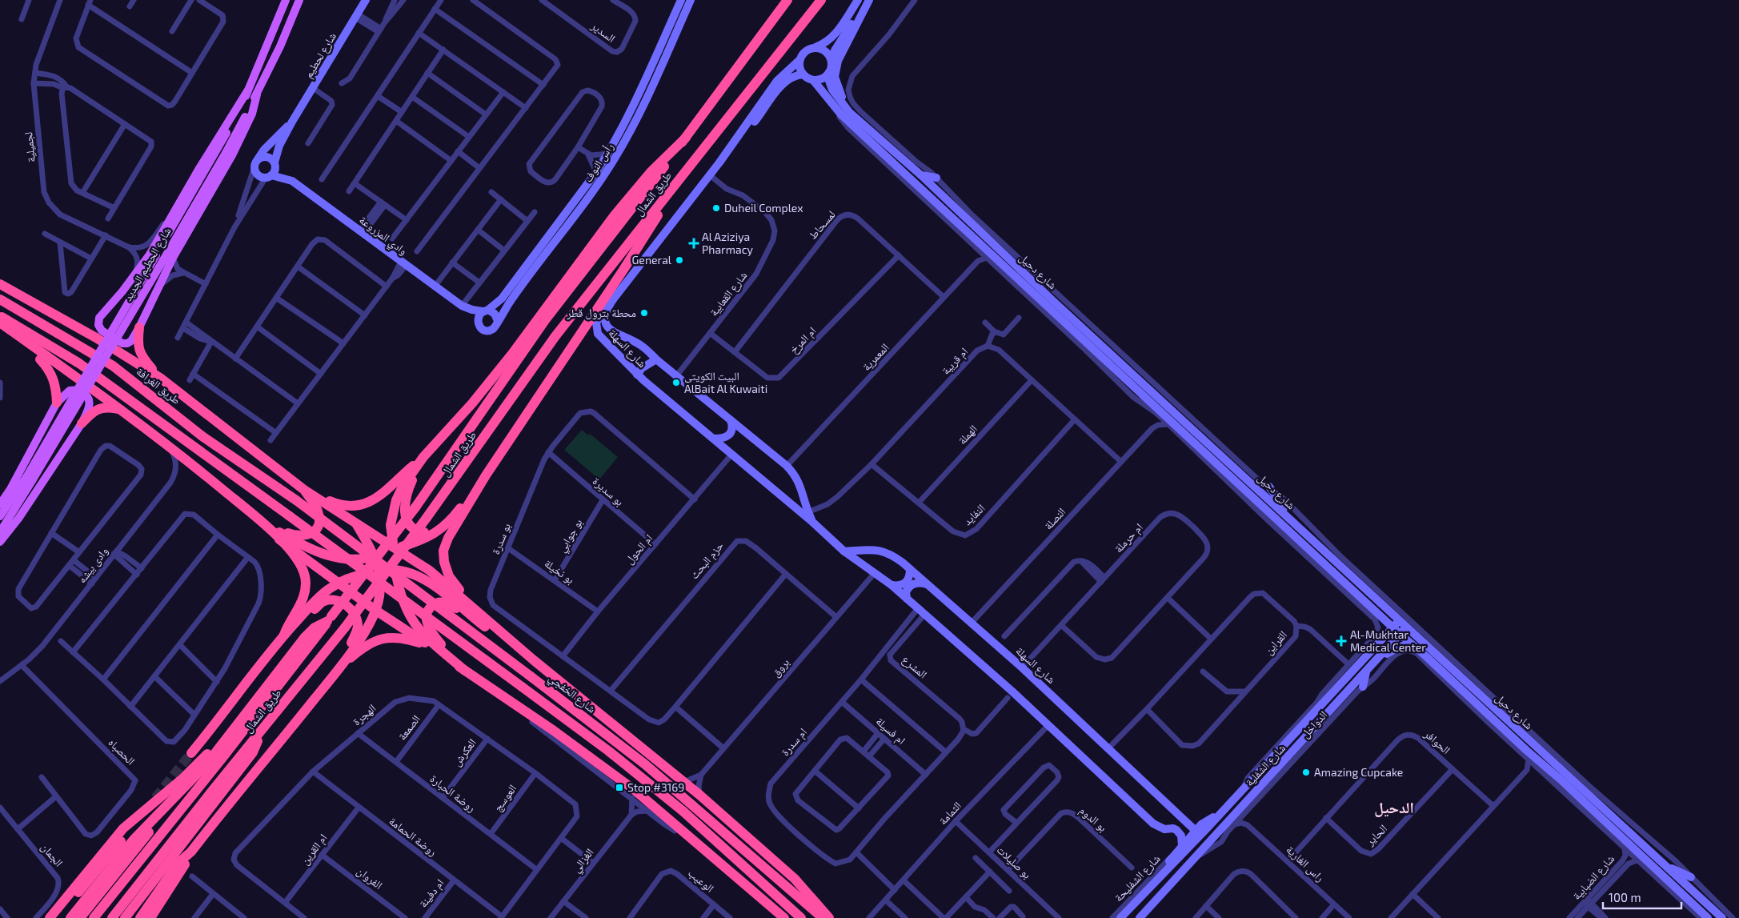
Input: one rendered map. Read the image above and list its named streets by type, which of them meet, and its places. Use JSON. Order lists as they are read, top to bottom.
{
  "streets": {
    "highway": ["طريق الشمال", "طريق الغرافة", "شارع الخفجي"],
    "main road": ["شارع الحطيم الجديد"],
    "street": [
      "السدير",
      "شارع لحطيم",
      "لجميلية",
      "رأس النوف",
      "لمسحاط",
      "وادي المزروعة",
      "شارع دحيل",
      "شارع القعابية",
      "ام المرخ",
      "شارع السهلة",
      "المعمرية",
      "ام قريبة",
      "الهملة",
      "بو سديرة",
      "النفايد",
      "النصلة",
      "بو جوابي",
      "ام حرملة",
      "بو سدرة",
      "ام الحول",
      "حزم البحث",
      "وادى بيشه",
      "بو نخيلة",
      "القراين",
      "المشرع",
      "بروق",
      "الهجرة",
      "الدواخل",
      "الصمعة",
      "ام فسيلة",
      "ام سدرة",
      "الحوافر",
      "الحصباه",
      "العكرش",
      "شارع الشفلية",
      "روضة الحبارة",
      "العوسج",
      "الثمامة",
      "بو الدوم",
      "الحاير",
      "روضة الحمامة",
      "ام القرين",
      "الجمان",
      "الغزالي",
      "بو صليلات",
      "راس الغارية",
      "شارع الضبابية",
      "الفروان",
      "شارع الشفليحة",
      "الوعيب",
      "ام دفينة"
    ]
  },
  "crossings": [
    ["شارع لحطيم", "وادي المزروعة"],
    ["رأس النوف", "وادي المزروعة"],
    ["لمسحاط", "ام المرخ"],
    ["لمسحاط", "المعمرية"],
    ["شارع دحيل", "المعمرية"],
    ["شارع دحيل", "الدواخل"],
    ["شارع دحيل", "شارع الشفلية"],
    ["شارع دحيل", "شارع الضبابية"],
    ["شارع القعابية", "ام المرخ"],
    ["شارع القعابية", "شارع السهلة"],
    ["شارع السهلة", "المعمرية"],
    ["شارع السهلة", "ام قريبة"],
    ["شارع السهلة", "النصلة"],
    ["شارع السهلة", "ام حرملة"],
    ["شارع السهلة", "ام الحول"],
    ["شارع السهلة", "القراين"],
    ["شارع السهلة", "المشرع"],
    ["شارع السهلة", "بروق"],
    ["شارع السهلة", "ام سدرة"],
    ["شارع السهلة", "الثمامة"],
    ["ام قريبة", "النفايد"],
    ["طريق الغرافة", "شارع الخفجي"],
    ["الهملة", "النفايد"],
    ["بو سديرة", "بو جوابي"],
    ["بو سديرة", "بو سدرة"],
    ["بو سديرة", "ام الحول"],
    ["بو جوابي", "بو نخيلة"],
    ["بو سدرة", "ام الحول"],
    ["بو سدرة", "حزم البحث"],
    ["بو سدرة", "بو نخيلة"],
    ["ام الحول", "بو نخيلة"],
    ["حزم البحث", "بروق"],
    ["وادى بيشه", "الحصباه"],
    ["المشرع", "ام سدرة"],
    ["الهجرة", "الصمعة"],
    ["الهجرة", "العكرش"],
    ["الهجرة", "روضة الحبارة"],
    ["الهجرة", "العوسج"],
    ["الهجرة", "روضة الحمامة"],
    ["الهجرة", "ام القرين"],
    ["الدواخل", "شارع الشفلية"],
    ["الصمعة", "روضة الحبارة"],
    ["ام فسيلة", "ام سدرة"],
    ["الحوافر", "الحاير"],
    ["الحوافر", "راس الغارية"],
    ["العكرش", "روضة الحبارة"],
    ["روضة الحبارة", "العوسج"],
    ["الثمامة", "بو صليلات"],
    ["بو الدوم", "بو صليلات"],
    ["روضة الحمامة", "ام القرين"],
    ["روضة الحمامة", "ام دفينة"],
    ["ام القرين", "الفروان"]
  ],
  "districts": ["الدحيل"],
  "places": {
    "other": [
      "Duheil Complex",
      "General",
      "محطة بترول قطر",
      "البيت الكويتي AlBait Al Kuwaiti",
      "Amazing Cupcake"
    ],
    "health": ["Al Aziziya Pharmacy", "Al-Mukhtar Medical Center"],
    "transit": ["Stop #3169"]
  },
  "scale_bar": "100 m"
}
